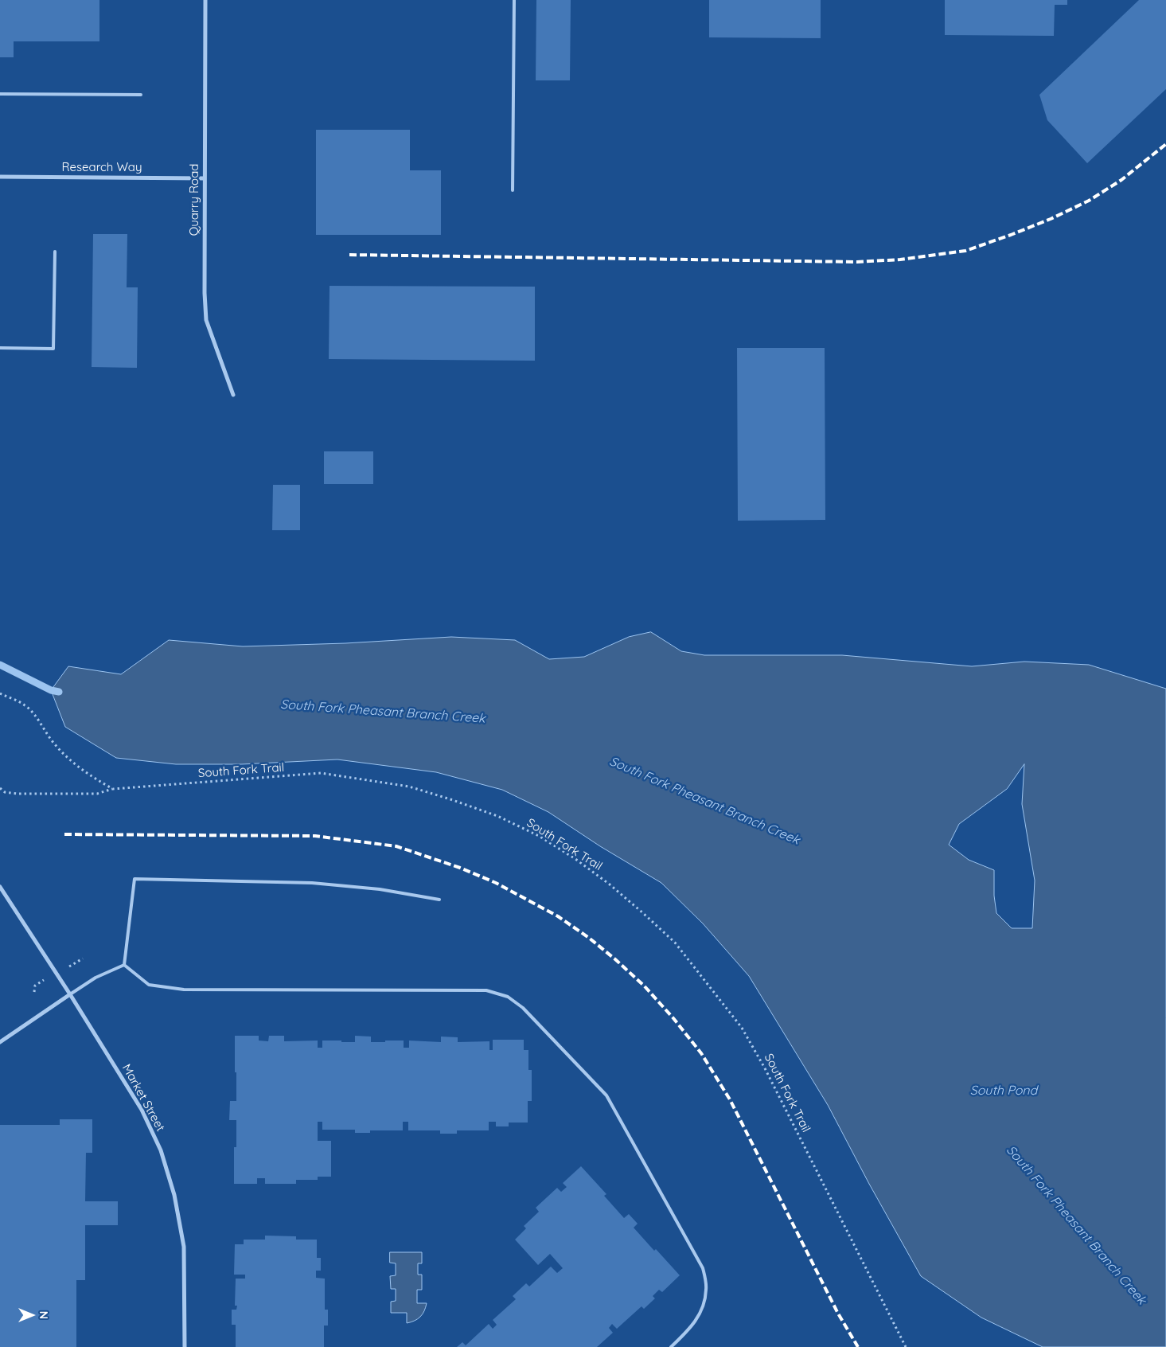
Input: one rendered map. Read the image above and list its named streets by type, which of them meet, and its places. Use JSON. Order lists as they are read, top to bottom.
{
  "streets": {
    "street": ["Research Way", "Quarry Road", "Market Street"],
    "path": ["South Fork Trail"]
  },
  "crossings": [
    ["Research Way", "Quarry Road"]
  ],
  "water": ["South Fork Pheasant Branch Creek", "South Pond"],
  "north": "right"
}
